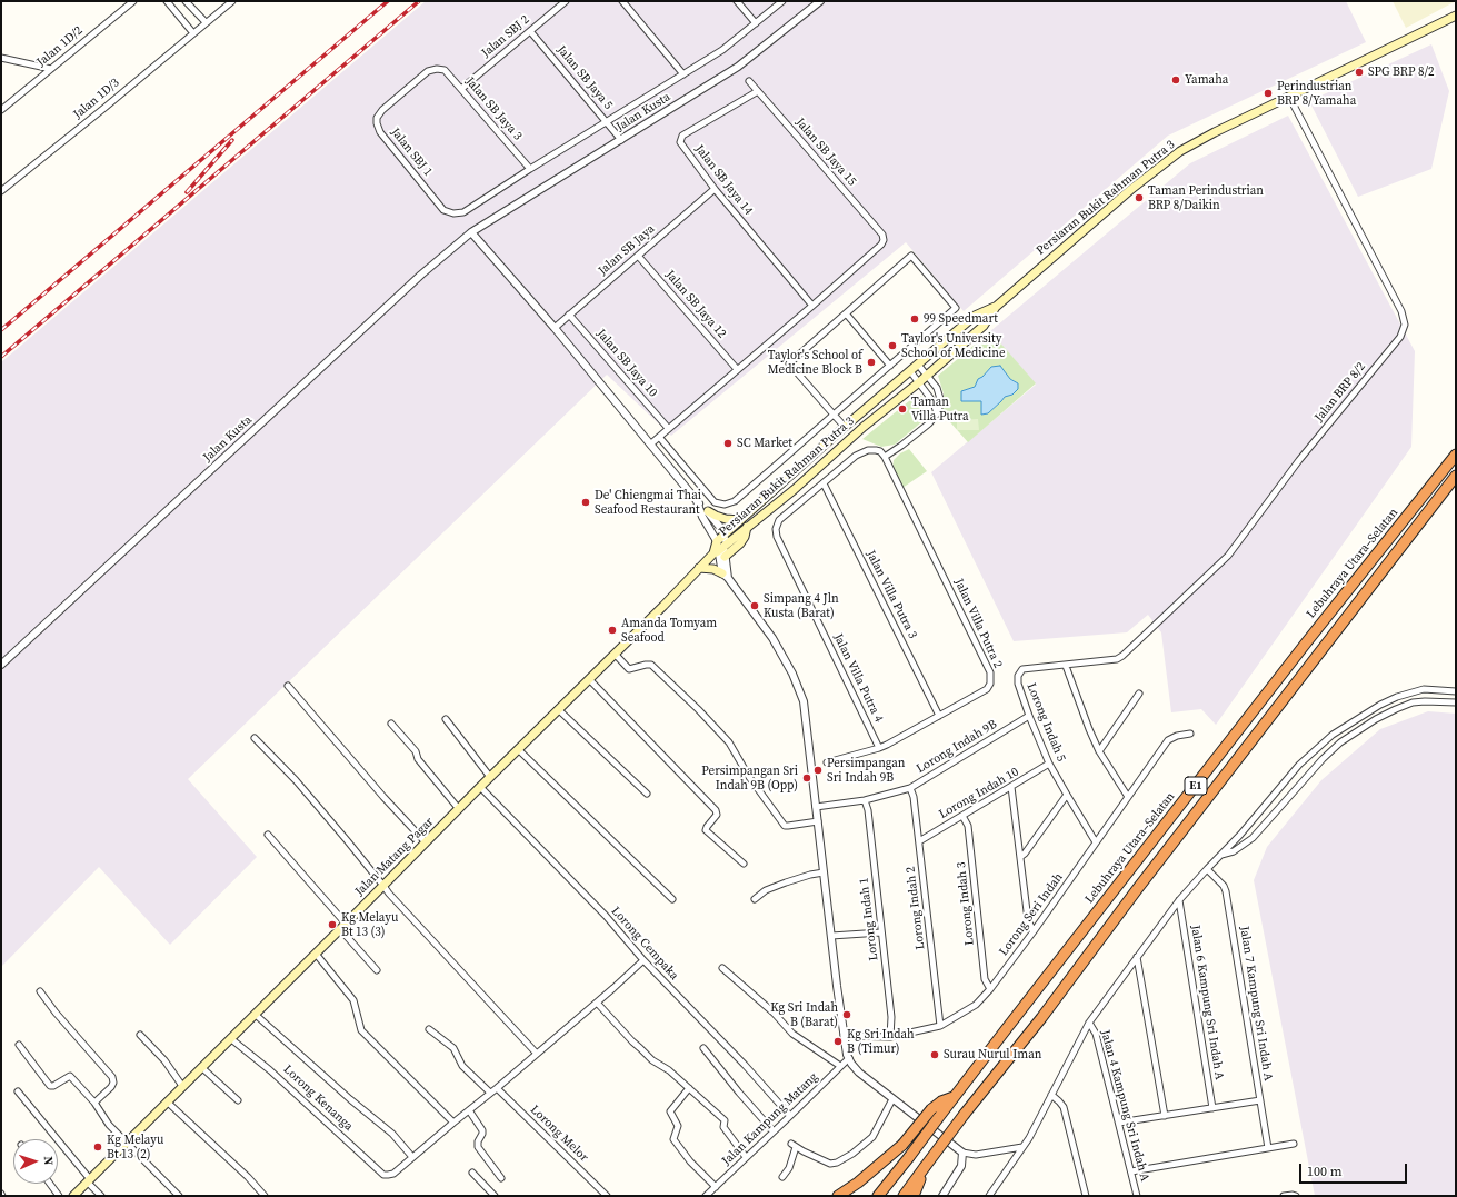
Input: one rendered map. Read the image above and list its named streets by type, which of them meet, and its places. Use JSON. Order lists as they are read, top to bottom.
{
  "streets": {
    "highway": ["Lebuhraya Utara–Selatan", "E1"],
    "main road": ["Persiaran Bukit Rahman Putra 3", "Jalan Matang Pagar"],
    "street": [
      "Jalan SBJ 2",
      "Jalan 1D/2",
      "Jalan SB Jaya 5",
      "Jalan 1D/3",
      "Jalan SB Jaya 3",
      "Jalan Kusta",
      "Jalan SBJ 1",
      "Jalan SB Jaya 15",
      "Jalan SB Jaya 14",
      "Jalan SB Jaya",
      "Jalan SB Jaya 12",
      "Jalan SB Jaya 10",
      "Jalan BRP 8/2",
      "Jalan Villa Putra 3",
      "Jalan Villa Putra 2",
      "Jalan Villa Putra 4",
      "Lorong Indah 5",
      "Lorong Indah 9B",
      "Lorong Indah 10",
      "Lorong Indah 3",
      "Lorong Indah 2",
      "Lorong Seri Indah",
      "Lorong Indah 1",
      "Lorong Cempaka",
      "Jalan 6 Kampung Sri Indah A",
      "Jalan 7 Kampung Sri Indah A",
      "Lorong Kenanga",
      "Jalan 4 Kampung Sri Indah A",
      "Jalan Kampung Matang",
      "Lorong Melor"
    ]
  },
  "crossings": [
    ["Jalan SBJ 2", "Jalan SB Jaya 5"],
    ["Jalan SBJ 2", "Jalan SB Jaya 3"],
    ["Jalan SB Jaya 5", "Jalan Kusta"],
    ["Jalan SB Jaya 3", "Jalan SBJ 1"],
    ["Jalan SB Jaya 15", "Jalan SB Jaya 14"],
    ["Jalan SB Jaya 14", "Jalan SB Jaya"],
    ["Persiaran Bukit Rahman Putra 3", "Jalan BRP 8/2"],
    ["Persiaran Bukit Rahman Putra 3", "Jalan Matang Pagar"],
    ["Jalan SB Jaya", "Jalan SB Jaya 12"],
    ["Jalan SB Jaya", "Jalan SB Jaya 10"],
    ["Jalan BRP 8/2", "Lorong Indah 5"],
    ["Jalan Villa Putra 3", "Jalan Villa Putra 2"],
    ["Jalan Villa Putra 3", "Jalan Villa Putra 4"],
    ["Jalan Villa Putra 2", "Jalan Villa Putra 4"],
    ["Lorong Indah 5", "Lorong Indah 9B"],
    ["Lorong Indah 5", "Lorong Indah 10"],
    ["Lorong Indah 5", "Lorong Seri Indah"],
    ["Lorong Indah 9B", "Lorong Indah 2"],
    ["Lorong Indah 9B", "Lorong Indah 1"],
    ["Lorong Indah 10", "Lorong Indah 3"],
    ["Lorong Indah 10", "Lorong Indah 2"],
    ["Jalan Matang Pagar", "Lorong Cempaka"],
    ["Jalan Matang Pagar", "Lorong Kenanga"],
    ["Lorong Indah 3", "Lorong Seri Indah"],
    ["Lorong Indah 2", "Lorong Seri Indah"],
    ["Lorong Seri Indah", "Lorong Indah 1"],
    ["Lorong Cempaka", "Jalan Kampung Matang"]
  ],
  "places": [
    "SPG BRP 8/2",
    "Yamaha",
    "Perindustrian BRP 8/Yamaha",
    "Taman Perindustrian BRP 8/Daikin",
    "99 Speedmart",
    "Taylor's University School of Medicine",
    "Taylor's School of Medicine Block B",
    "Taman Villa Putra",
    "SC Market",
    "De' Chiengmai Thai Seafood Restaurant",
    "Simpang 4 Jln Kusta (Barat)",
    "Amanda Tomyam Seafood",
    "Persimpangan Sri Indah 9B",
    "Persimpangan Sri Indah 9B (Opp)",
    "Kg Melayu Bt 13 (3)",
    "Kg Sri Indah B (Barat)",
    "Kg Sri Indah B (Timur)",
    "Surau Nurul Iman",
    "Kg Melayu Bt 13 (2)"
  ],
  "scale_bar": "100 m",
  "north": "right"
}
